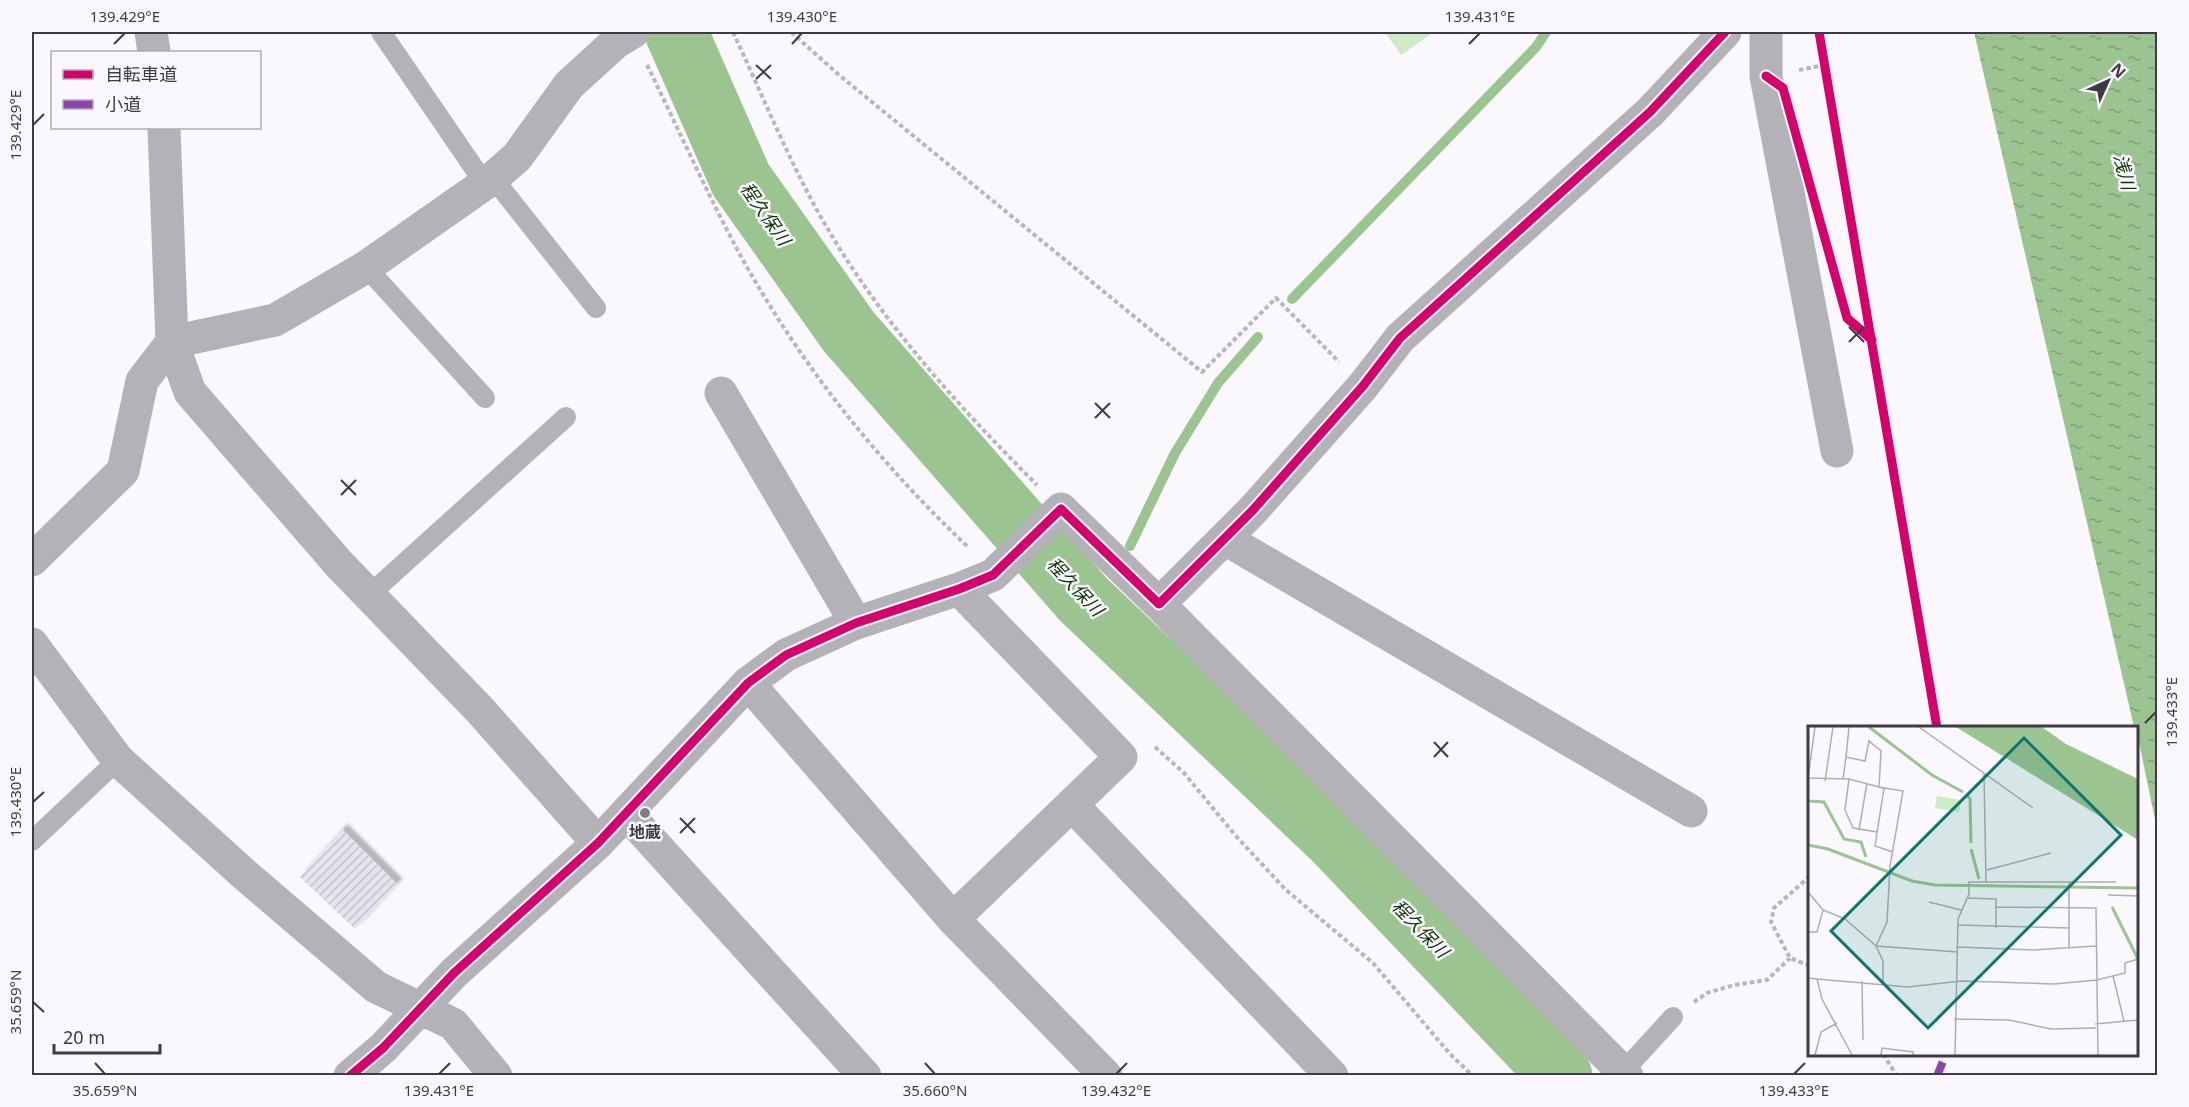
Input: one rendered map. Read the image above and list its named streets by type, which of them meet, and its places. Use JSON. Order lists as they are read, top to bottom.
{
  "water": ["浅川", "程久保川"],
  "places": ["地蔵"],
  "legend": ["自転車道", "小道"],
  "scale_bar": "20 m",
  "north": "top right",
  "coordinates": [
    "139.429°E",
    "139.430°E",
    "139.431°E",
    "139.433°E",
    "35.659°N",
    "35.660°N",
    "139.432°E"
  ]
}
